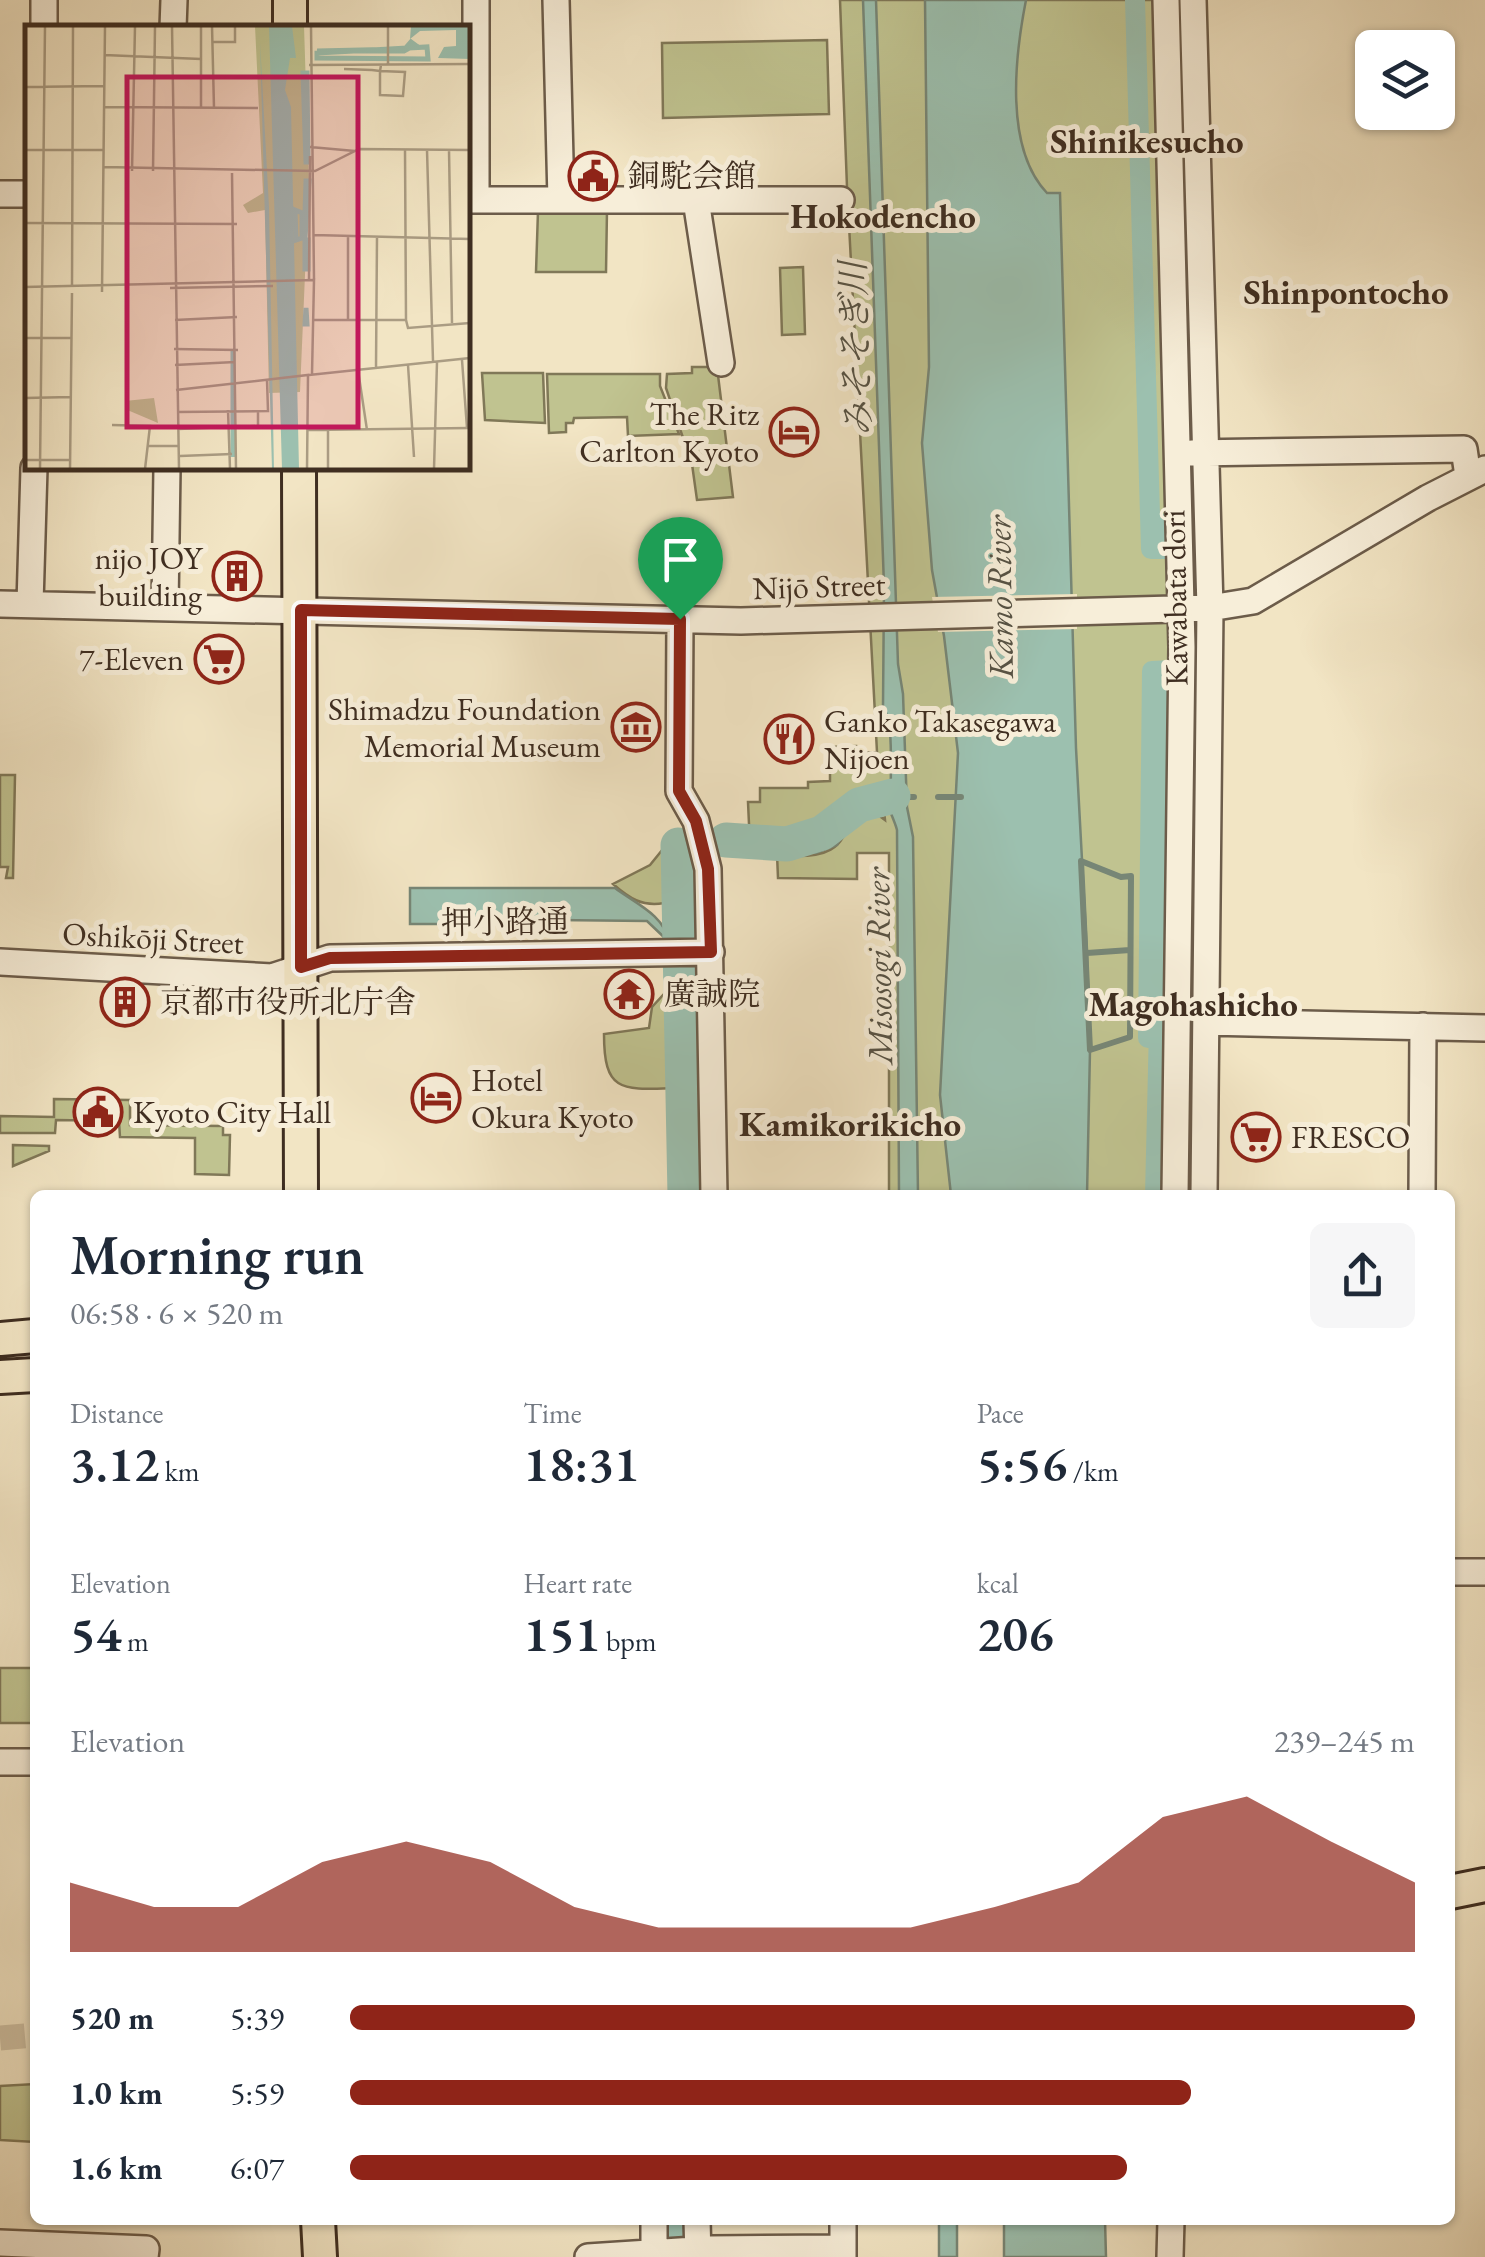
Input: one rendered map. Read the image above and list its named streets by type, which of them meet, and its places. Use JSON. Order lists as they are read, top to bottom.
{
  "streets": {
    "street": [
      "Nijō Street",
      "Kawabata dori",
      "押小路通",
      "Oshikōji Street"
    ]
  },
  "crossings": [
    ["Nijō Street", "Kawabata dori"],
    ["押小路通", "Oshikōji Street"]
  ],
  "districts": [
    "Shinikesucho",
    "Hokodencho",
    "Shinpontocho",
    "Magohashicho",
    "Kamikorikicho"
  ],
  "water": ["みそそぎ川", "Kamo River", "Misosogi River"],
  "places": {
    "public building": ["銅駝会館", "Kyoto City Hall"],
    "hotel": ["The Ritz Carlton Kyoto", "Hotel Okura Kyoto"],
    "building": ["nijo JOY building", "京都市役所北庁舎"],
    "supermarket": ["7-Eleven", "FRESCO"],
    "museum": ["Shimadzu Foundation Memorial Museum"],
    "restaurant": ["Ganko Takasegawa Nijoen"],
    "temple": ["廣誠院"]
  },
  "page": {
    "heading": ["Morning run", "06:58 · 6 × 520 m"],
    "stats": [
      ["Distance", "3.12 km"],
      ["Time", "18:31"],
      ["Pace", "5:56 /km"],
      ["Elevation", "54 m"],
      ["Heart rate", "151 bpm"],
      ["kcal", "206"]
    ],
    "chart": ["Elevation", "239–245 m"],
    "list": [
      {
        "name": "520 m",
        "note": "5:39"
      },
      {
        "name": "1.0 km",
        "note": "5:59"
      },
      {
        "name": "1.6 km",
        "note": "6:07"
      }
    ]
  }
}
